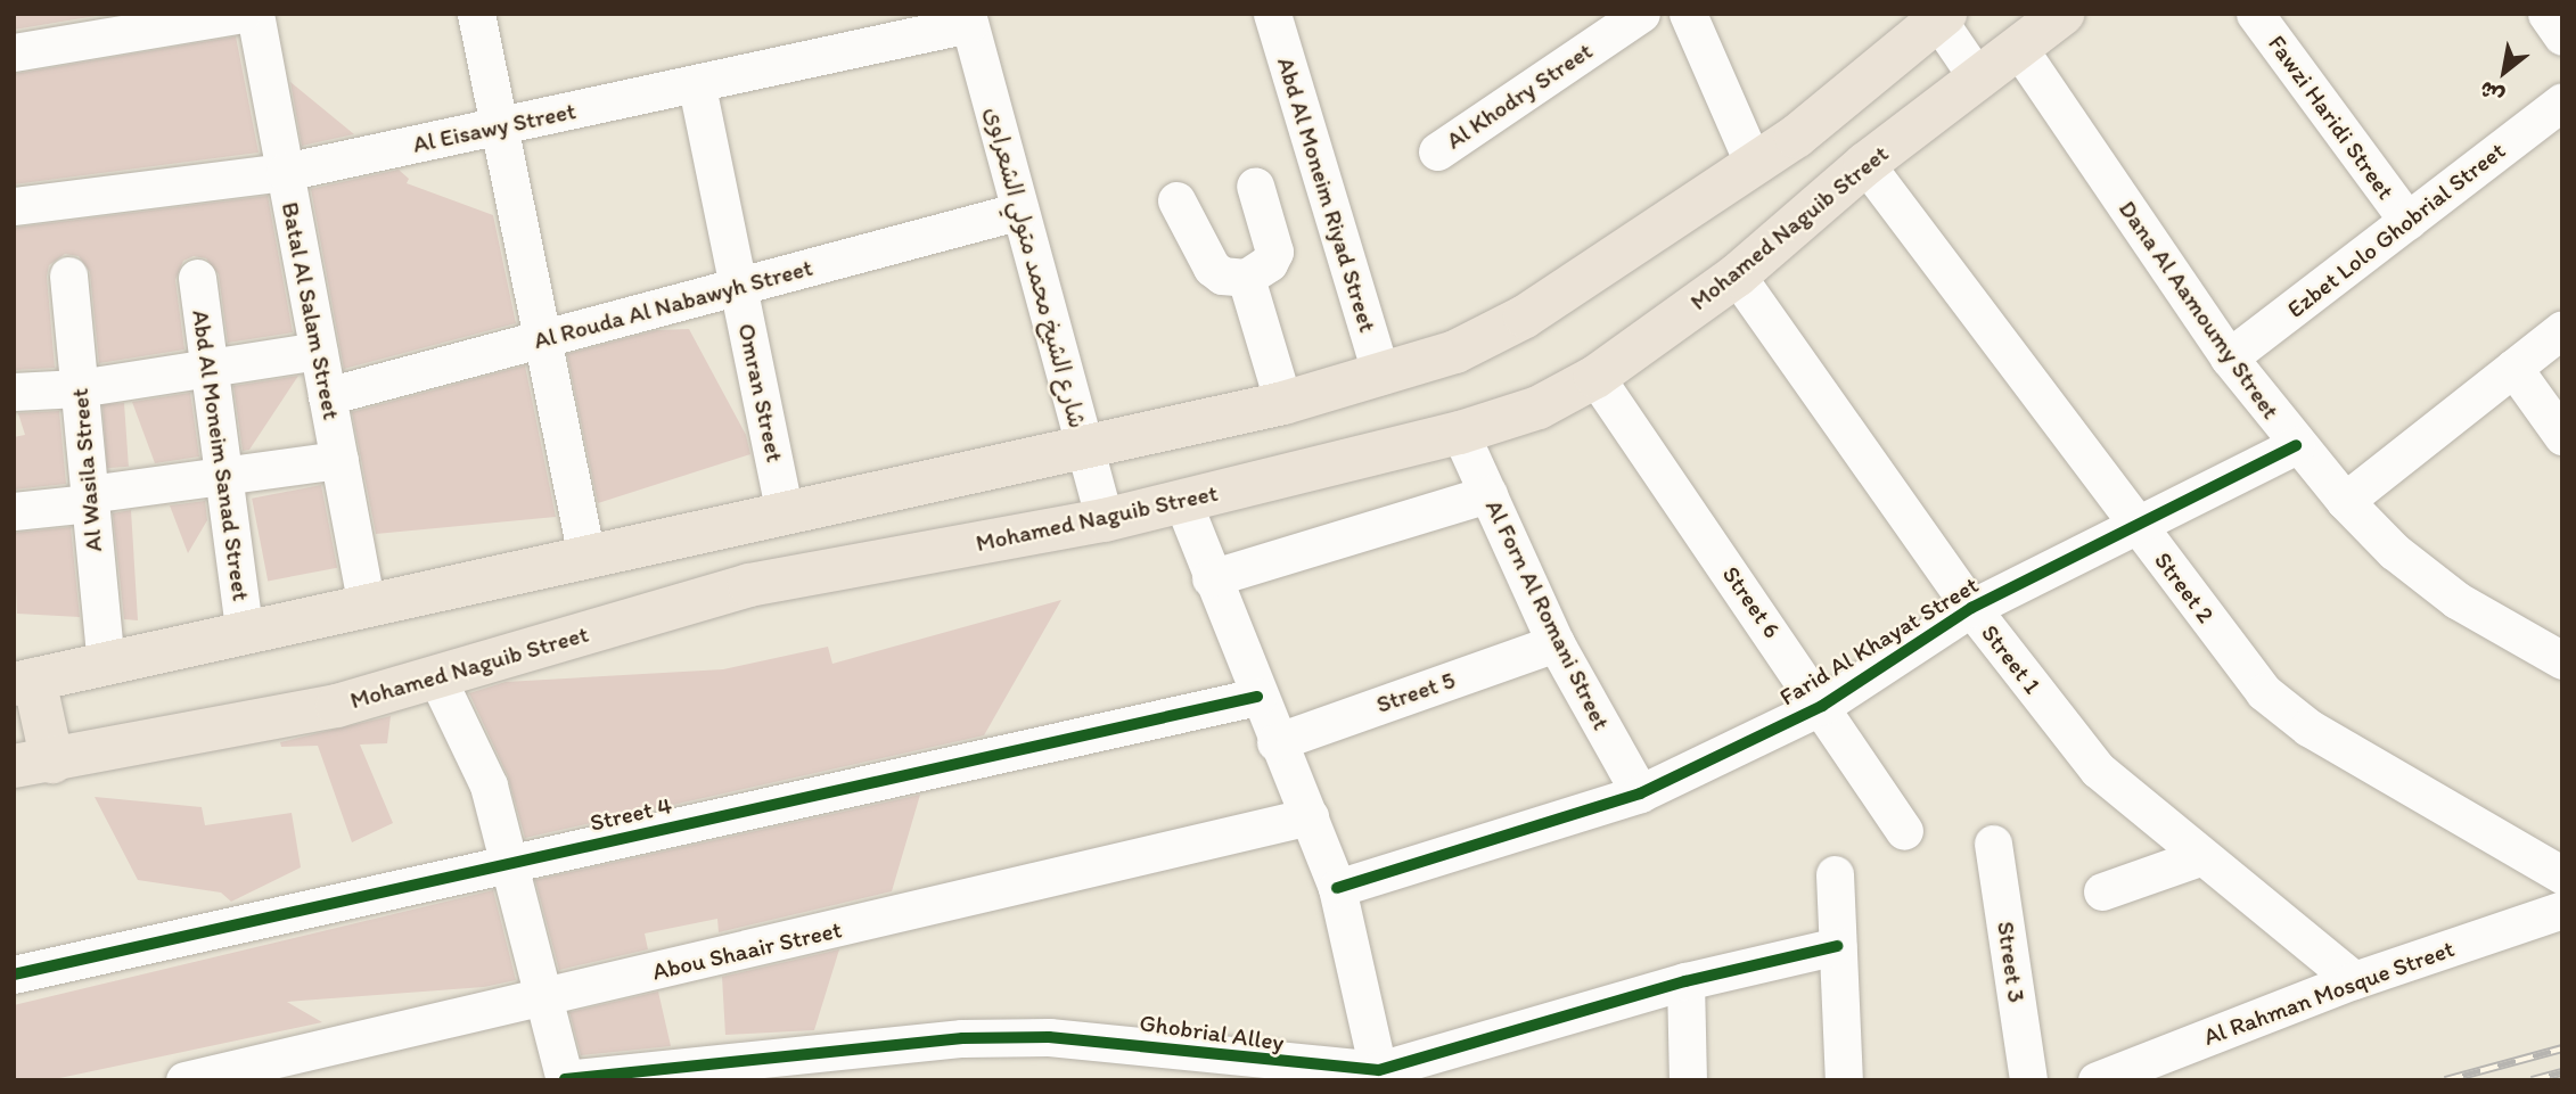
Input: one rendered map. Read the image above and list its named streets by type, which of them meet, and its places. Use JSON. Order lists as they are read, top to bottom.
{
  "streets": {
    "main road": ["Mohamed Naguib Street"],
    "street": [
      "Al Khodry Street",
      "Fawzi Haridi Street",
      "Al Eisawy Street",
      "Abd Al Moneim Riyad Street",
      "Ezbet Lolo Ghobrial Street",
      "شارع الشيخ محمد متولي الشعراوى",
      "Al Rouda Al Nabawyh Street",
      "Dana Al Aamoumy Street",
      "Batal Al Salam Street",
      "Omran Street",
      "Abd Al Moneim Sanad Street",
      "Al Wasila Street",
      "Street 2",
      "Street 6",
      "Al Forn Al Romani Street",
      "Farid Al Khayat Street",
      "Street 1",
      "Street 5",
      "Street 4",
      "Abou Shaair Street",
      "Street 3",
      "Al Rahman Mosque Street",
      "Ghobrial Alley"
    ]
  },
  "crossings": [
    ["Fawzi Haridi Street", "Ezbet Lolo Ghobrial Street"],
    ["Al Eisawy Street", "شارع الشيخ محمد متولي الشعراوى"],
    ["Al Eisawy Street", "Batal Al Salam Street"],
    ["Al Eisawy Street", "Omran Street"],
    ["Mohamed Naguib Street", "شارع الشيخ محمد متولي الشعراوى"],
    ["Mohamed Naguib Street", "Dana Al Aamoumy Street"],
    ["Mohamed Naguib Street", "Street 2"],
    ["Mohamed Naguib Street", "Street 6"],
    ["Mohamed Naguib Street", "Al Forn Al Romani Street"],
    ["Mohamed Naguib Street", "Street 1"],
    ["Ezbet Lolo Ghobrial Street", "Dana Al Aamoumy Street"],
    ["شارع الشيخ محمد متولي الشعراوى", "Al Rouda Al Nabawyh Street"],
    ["Al Rouda Al Nabawyh Street", "Batal Al Salam Street"],
    ["Al Rouda Al Nabawyh Street", "Omran Street"],
    ["Dana Al Aamoumy Street", "Farid Al Khayat Street"],
    ["Street 2", "Farid Al Khayat Street"],
    ["Street 6", "Farid Al Khayat Street"],
    ["Al Forn Al Romani Street", "Farid Al Khayat Street"],
    ["Al Forn Al Romani Street", "Street 5"],
    ["Farid Al Khayat Street", "Street 1"],
    ["Street 1", "Al Rahman Mosque Street"]
  ],
  "north": "bottom left"
}
